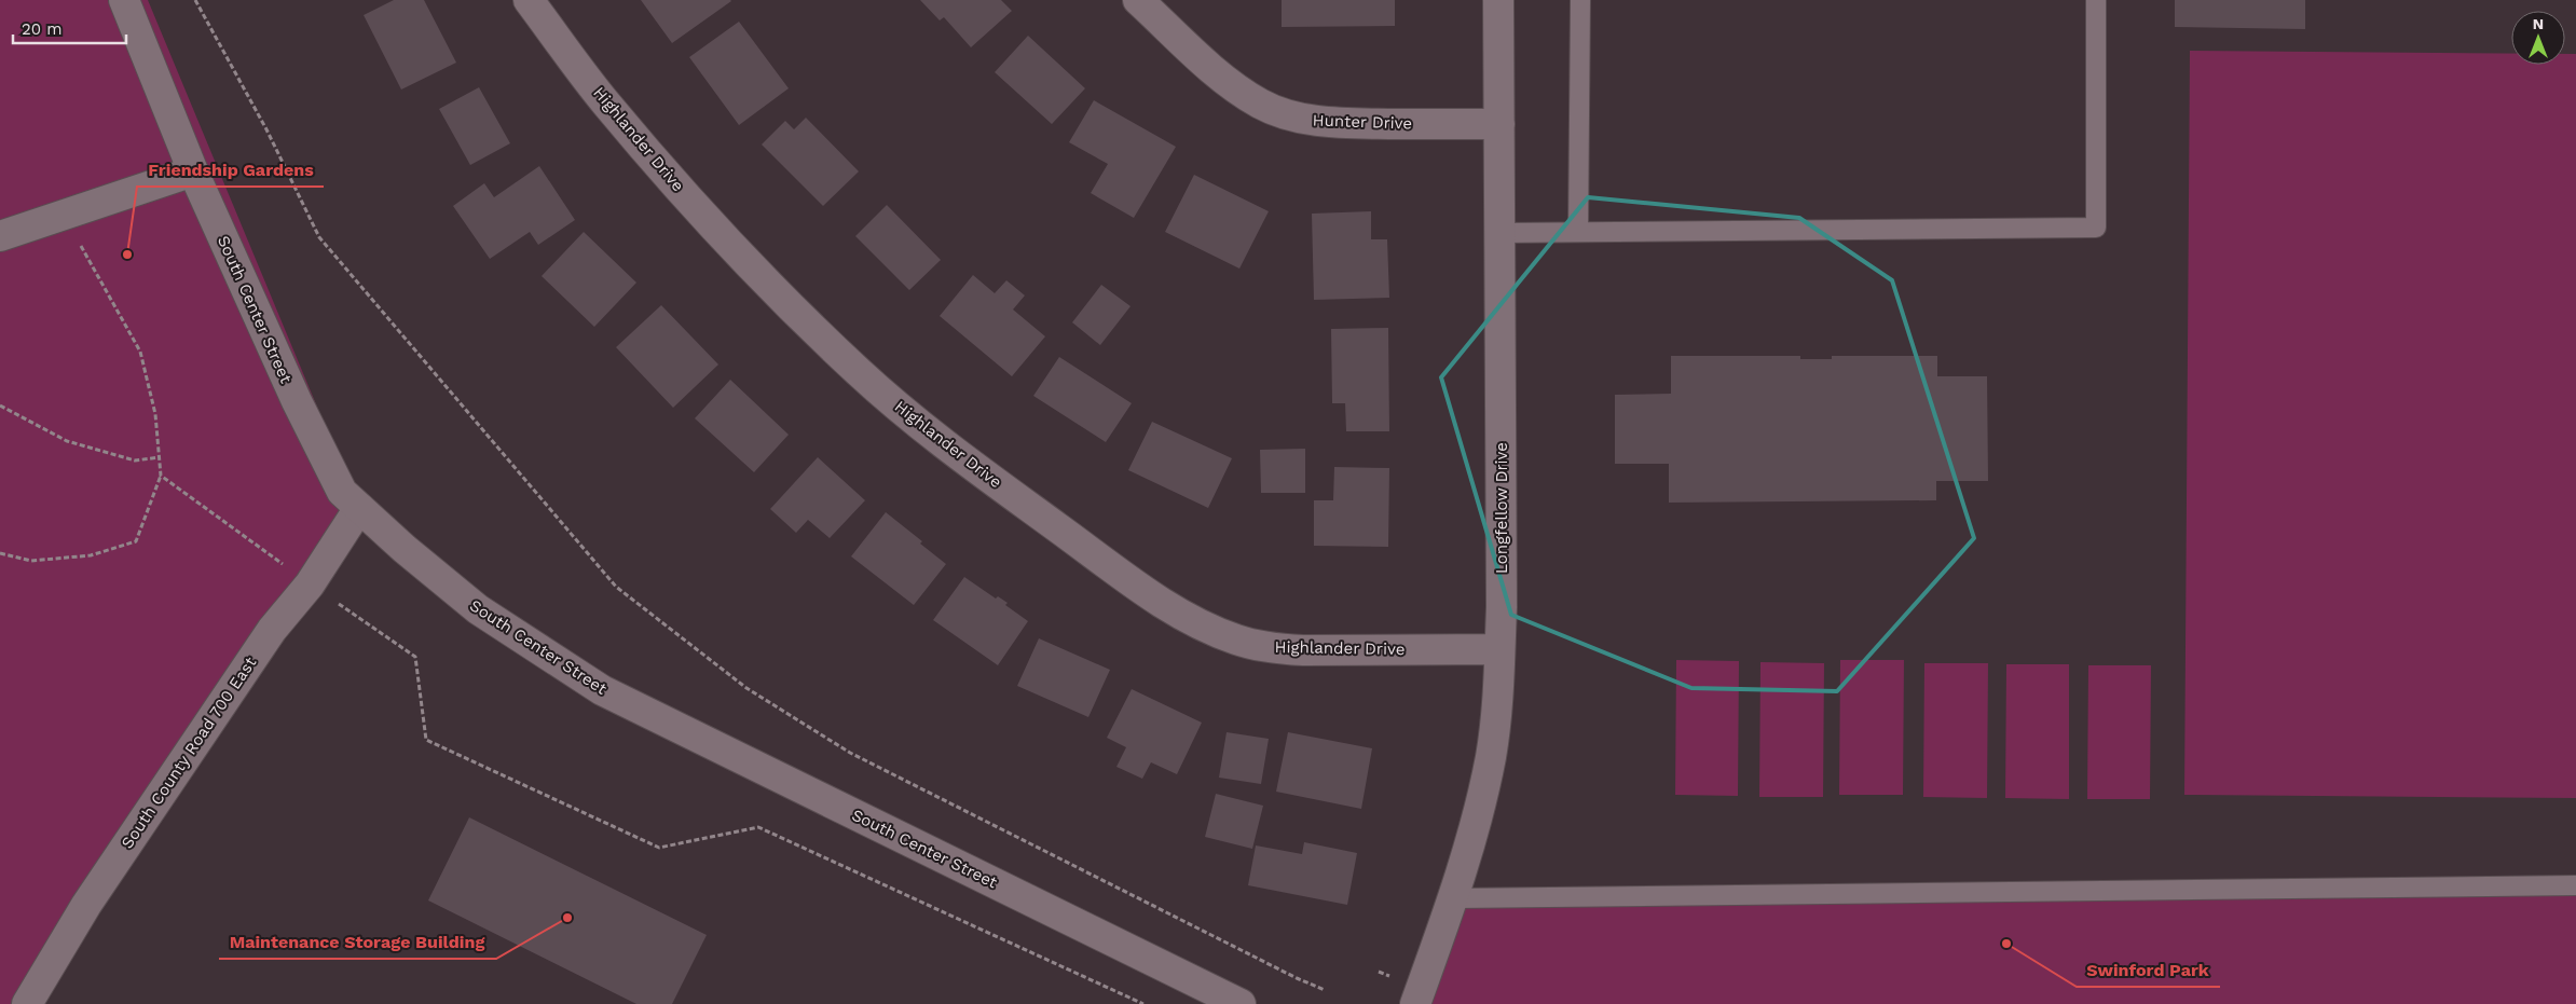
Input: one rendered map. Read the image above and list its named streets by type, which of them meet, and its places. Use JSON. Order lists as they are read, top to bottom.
{
  "streets": {
    "street": [
      "Hunter Drive",
      "Highlander Drive",
      "South Center Street",
      "Longfellow Drive",
      "South County Road 700 East"
    ]
  },
  "crossings": [
    ["Hunter Drive", "Longfellow Drive"],
    ["Highlander Drive", "Longfellow Drive"],
    ["South Center Street", "South County Road 700 East"]
  ],
  "places": ["Friendship Gardens", "Maintenance Storage Building", "Swinford Park"],
  "scale_bar": "20 m",
  "north": "top"
}
